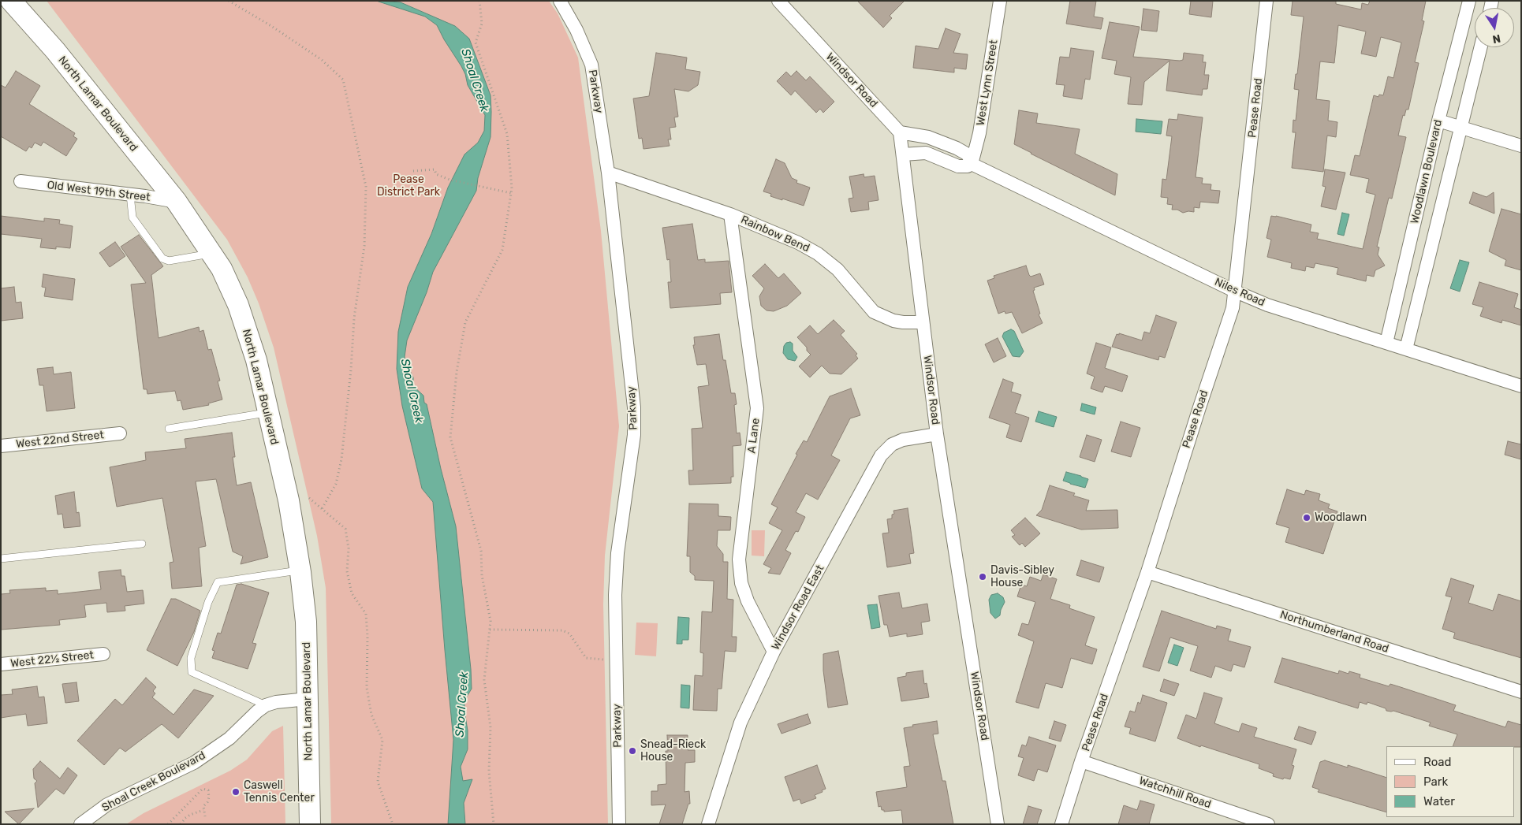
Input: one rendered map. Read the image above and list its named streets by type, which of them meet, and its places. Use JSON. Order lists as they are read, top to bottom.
{
  "streets": {
    "main road": ["North Lamar Boulevard"],
    "street": [
      "Windsor Road",
      "West Lynn Street",
      "Parkway",
      "Pease Road",
      "Woodlawn Boulevard",
      "Old West 19th Street",
      "Rainbow Bend",
      "Niles Road",
      "A Lane",
      "West 22nd Street",
      "Windsor Road East",
      "Northumberland Road",
      "West 22½ Street",
      "Shoal Creek Boulevard",
      "Watchhill Road"
    ]
  },
  "crossings": [
    ["Windsor Road", "Rainbow Bend"],
    ["Windsor Road", "Niles Road"],
    ["Windsor Road", "Windsor Road East"],
    ["West Lynn Street", "Niles Road"],
    ["Parkway", "Rainbow Bend"],
    ["North Lamar Boulevard", "Old West 19th Street"],
    ["North Lamar Boulevard", "Shoal Creek Boulevard"],
    ["Pease Road", "Niles Road"],
    ["Pease Road", "Northumberland Road"],
    ["Pease Road", "Watchhill Road"],
    ["Woodlawn Boulevard", "Niles Road"],
    ["Rainbow Bend", "A Lane"],
    ["A Lane", "Windsor Road East"]
  ],
  "water": ["Shoal Creek"],
  "parks": ["Pease District Park"],
  "places": [
    "Woodlawn",
    "Davis-Sibley House",
    "Snead-Rieck House",
    "Caswell Tennis Center"
  ],
  "legend": ["Road", "Park", "Water"],
  "north": "bottom"
}
